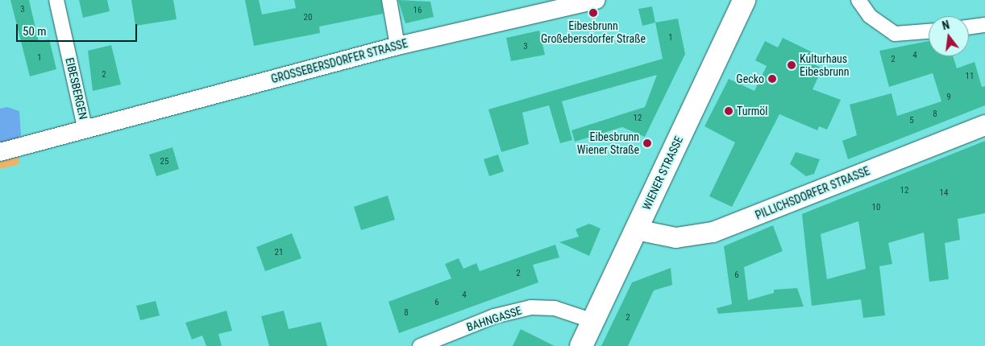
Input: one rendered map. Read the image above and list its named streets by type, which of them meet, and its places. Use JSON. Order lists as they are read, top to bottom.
{
  "streets": {
    "main road": ["WIENER STRASSE", "PILLICHSDORFER STRASSE"],
    "street": ["GROSSEBERSDORFER STRASSE", "EIBESBERGEN", "BAHNGASSE"]
  },
  "crossings": [
    ["GROSSEBERSDORFER STRASSE", "EIBESBERGEN"],
    ["WIENER STRASSE", "PILLICHSDORFER STRASSE"],
    ["WIENER STRASSE", "BAHNGASSE"]
  ],
  "places": [
    "Eibesbrunn Großebersdorfer Straße",
    "Kulturhaus Eibesbrunn",
    "Gecko",
    "Turmöl",
    "Eibesbrunn Wiener Straße"
  ],
  "house_numbers": [
    "3",
    "16",
    "20",
    "1",
    "3",
    "4",
    "1",
    "2",
    "2",
    "11",
    "9",
    "8",
    "12",
    "5",
    "25",
    "12",
    "14",
    "10",
    "21",
    "2",
    "6",
    "4",
    "6",
    "8",
    "2"
  ],
  "scale_bar": "50 m",
  "north": "top"
}
